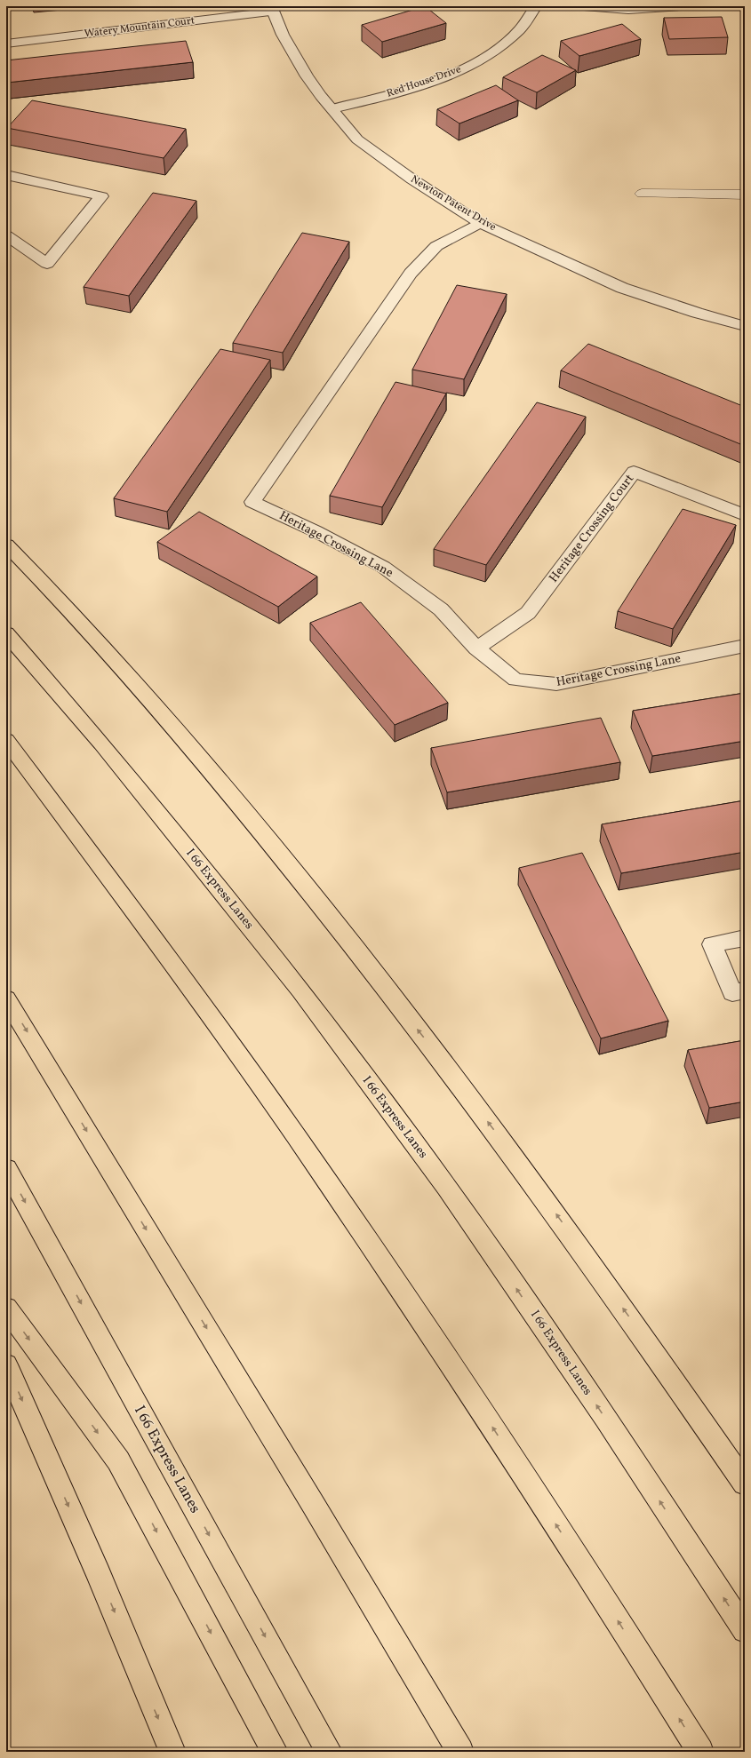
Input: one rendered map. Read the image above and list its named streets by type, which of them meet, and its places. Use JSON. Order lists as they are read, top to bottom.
{
  "streets": {
    "highway": ["I 66 Express Lanes"],
    "street": [
      "Watery Mountain Court",
      "Red House Drive",
      "Newton Patent Drive",
      "Heritage Crossing Court",
      "Heritage Crossing Lane"
    ]
  },
  "crossings": [
    ["Watery Mountain Court", "Newton Patent Drive"],
    ["Red House Drive", "Newton Patent Drive"],
    ["Newton Patent Drive", "Heritage Crossing Lane"],
    ["Heritage Crossing Court", "Heritage Crossing Lane"]
  ]
}
